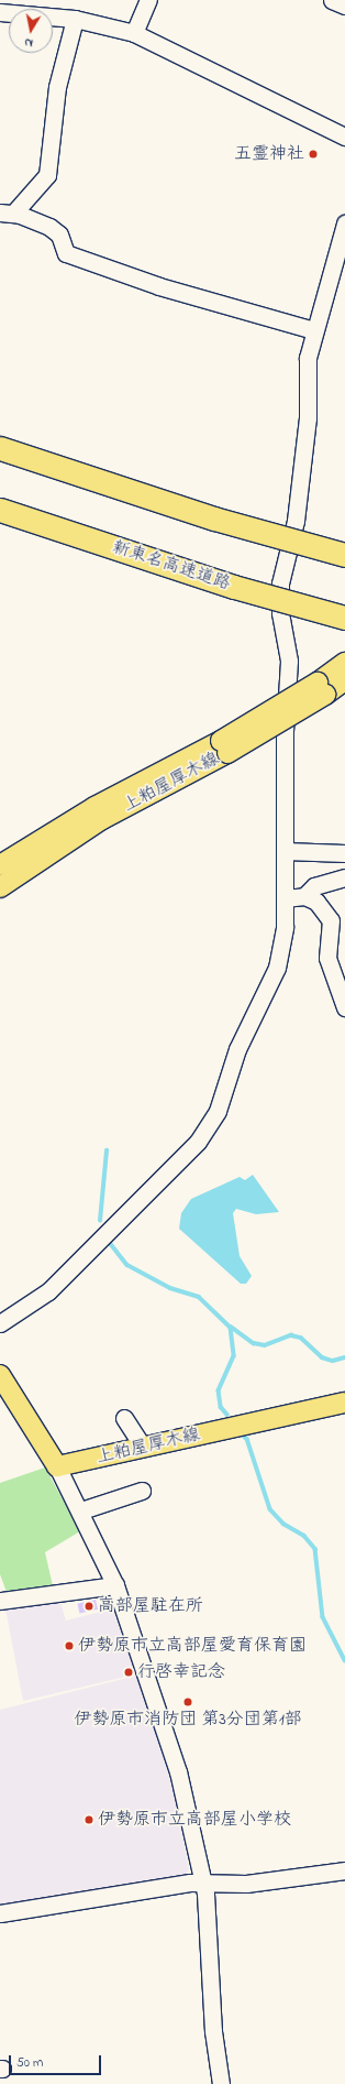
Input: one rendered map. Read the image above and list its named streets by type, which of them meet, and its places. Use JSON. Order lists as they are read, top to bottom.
{
  "streets": {
    "highway": ["新東名高速道路"],
    "main road": ["上粕屋厚木線"]
  },
  "places": [
    "五霊神社",
    "高部屋駐在所",
    "伊勢原市立高部屋愛育保育園",
    "行啓幸記念",
    "伊勢原市消防団 第3分団第1部",
    "伊勢原市立高部屋小学校"
  ],
  "scale_bar": "50 m",
  "north": "bottom"
}
